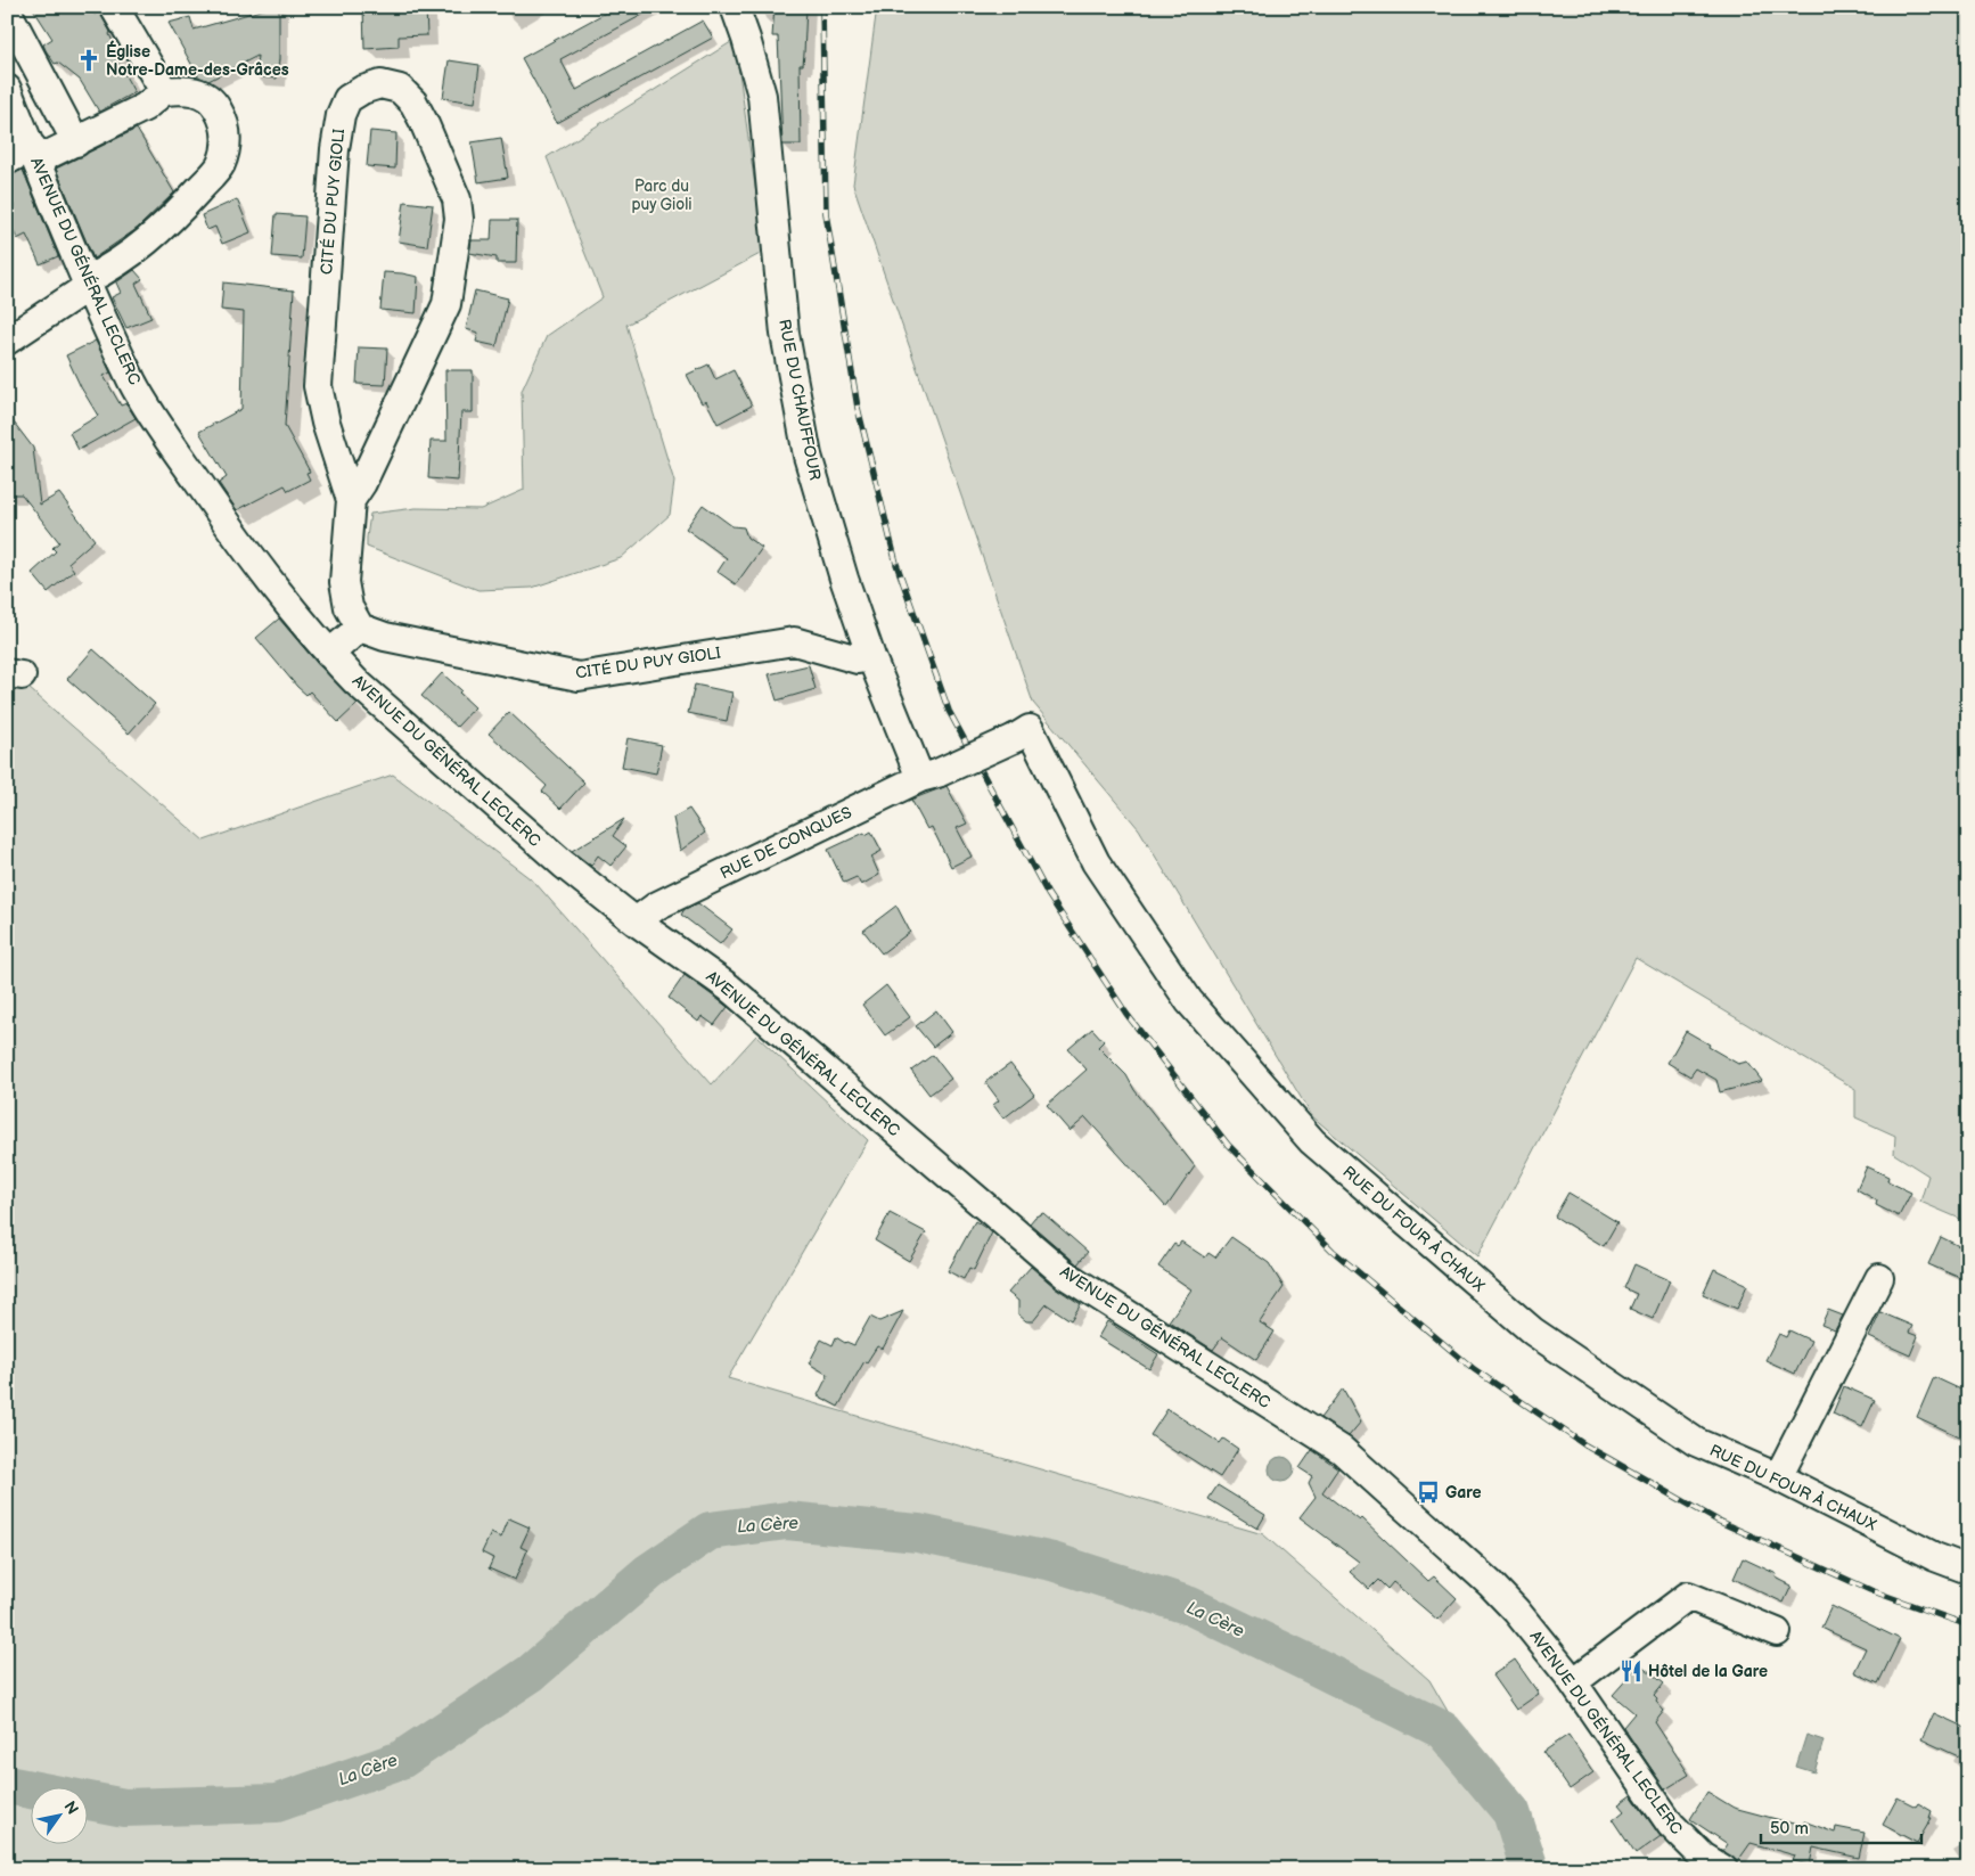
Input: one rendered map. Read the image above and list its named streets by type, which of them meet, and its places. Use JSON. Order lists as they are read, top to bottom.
{
  "streets": {
    "street": [
      "CITÉ DU PUY GIOLI",
      "AVENUE DU GÉNÉRAL LECLERC",
      "RUE DU CHAUFFOUR",
      "RUE DE CONQUES",
      "RUE DU FOUR À CHAUX"
    ]
  },
  "crossings": [
    ["CITÉ DU PUY GIOLI", "RUE DU CHAUFFOUR"],
    ["AVENUE DU GÉNÉRAL LECLERC", "RUE DE CONQUES"],
    ["RUE DU CHAUFFOUR", "RUE DE CONQUES"],
    ["RUE DE CONQUES", "RUE DU FOUR À CHAUX"]
  ],
  "water": ["La Cère"],
  "parks": ["Parc du puy Gioli"],
  "places": {
    "church": ["Église Notre-Dame-des-Grâces"],
    "bus stop": ["Gare"],
    "restaurant": ["Hôtel de la Gare"]
  },
  "scale_bar": "50 m",
  "north": "top right"
}
